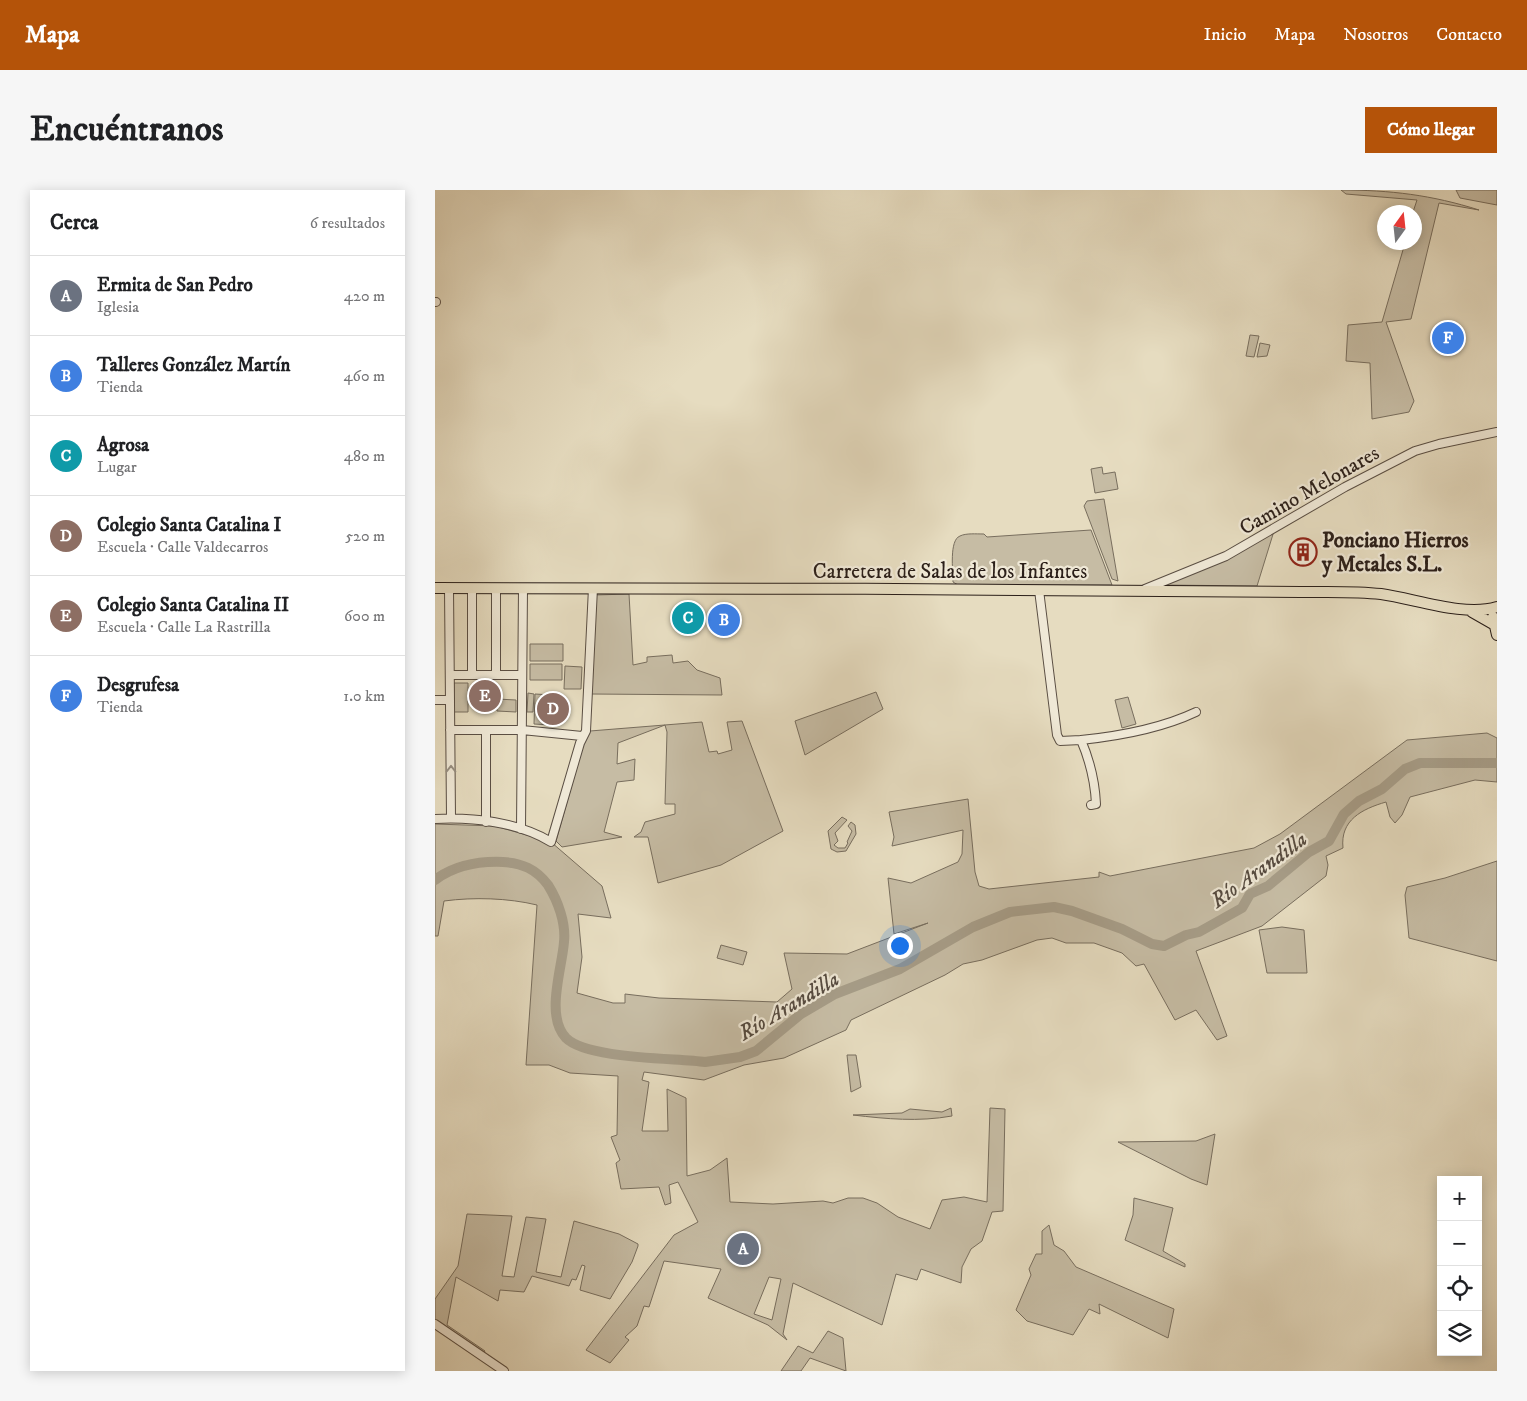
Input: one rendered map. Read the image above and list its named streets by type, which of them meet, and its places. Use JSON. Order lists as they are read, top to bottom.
{
  "streets": {
    "main road": ["Carretera de Salas de los Infantes"],
    "street": ["Camino Melonares"]
  },
  "crossings": [
    ["Camino Melonares", "Carretera de Salas de los Infantes"]
  ],
  "water": ["Río Arandilla"],
  "places": {
    "building": ["Ponciano Hierros y Metales S.L."]
  },
  "north": "top",
  "page": {
    "header": "Mapa",
    "nav": [
      "Inicio",
      "Mapa",
      "Nosotros",
      "Contacto"
    ],
    "buttons": "Cómo llegar",
    "title": "Encuéntranos",
    "heading": ["Cerca", "6 resultados"],
    "list": [
      {
        "mark": "A",
        "name": "Ermita de San Pedro",
        "note": "Iglesia",
        "value": "420 m"
      },
      {
        "mark": "B",
        "name": "Talleres González Martín",
        "note": "Tienda",
        "value": "460 m"
      },
      {
        "mark": "C",
        "name": "Agrosa",
        "note": "Lugar",
        "value": "480 m"
      },
      {
        "mark": "D",
        "name": "Colegio Santa Catalina I",
        "note": "Escuela · Calle Valdecarros",
        "value": "520 m"
      },
      {
        "mark": "E",
        "name": "Colegio Santa Catalina II",
        "note": "Escuela · Calle La Rastrilla",
        "value": "600 m"
      },
      {
        "mark": "F",
        "name": "Desgrufesa",
        "note": "Tienda",
        "value": "1.0 km"
      }
    ],
    "pins": [
      "F",
      "C",
      "B",
      "E",
      "D",
      "A"
    ],
    "map_buttons": ["+", "−"]
  }
}
